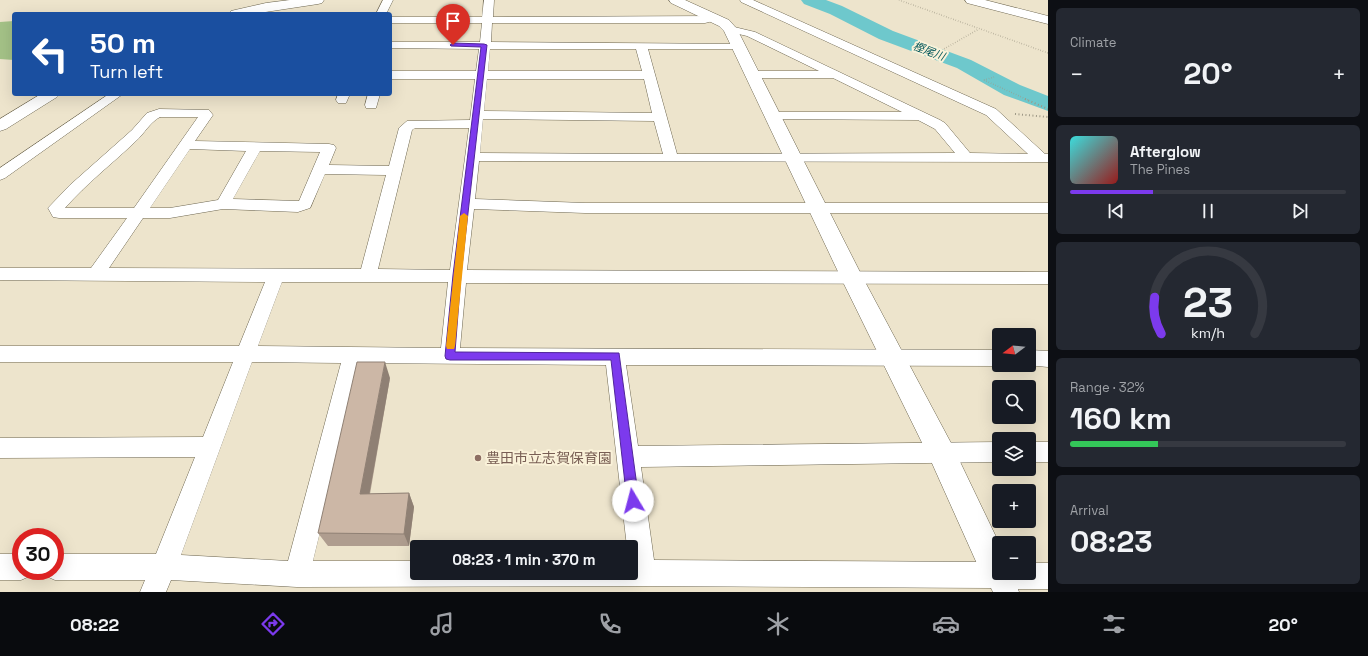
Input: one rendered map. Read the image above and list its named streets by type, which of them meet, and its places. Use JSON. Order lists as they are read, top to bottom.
{
  "water": ["樫尾川"],
  "places": ["豊田市立志賀保育園"],
  "north": "left",
  "page": {
    "tile": [
      "Climate",
      ["Range · 32%", "160 km"],
      ["Arrival", "08:23"]
    ],
    "turn": ["50 m", "Turn left"],
    "heat": ["−", "20°", "+"],
    "song": ["Afterglow", "The Pines"],
    "map_buttons": ["+", "−"],
    "limit": "30",
    "trip": "08:23 · 1 min · 370 m",
    "tabs": ["08:22", "20°"],
    "gauge": ["23", "km/h"]
  }
}
